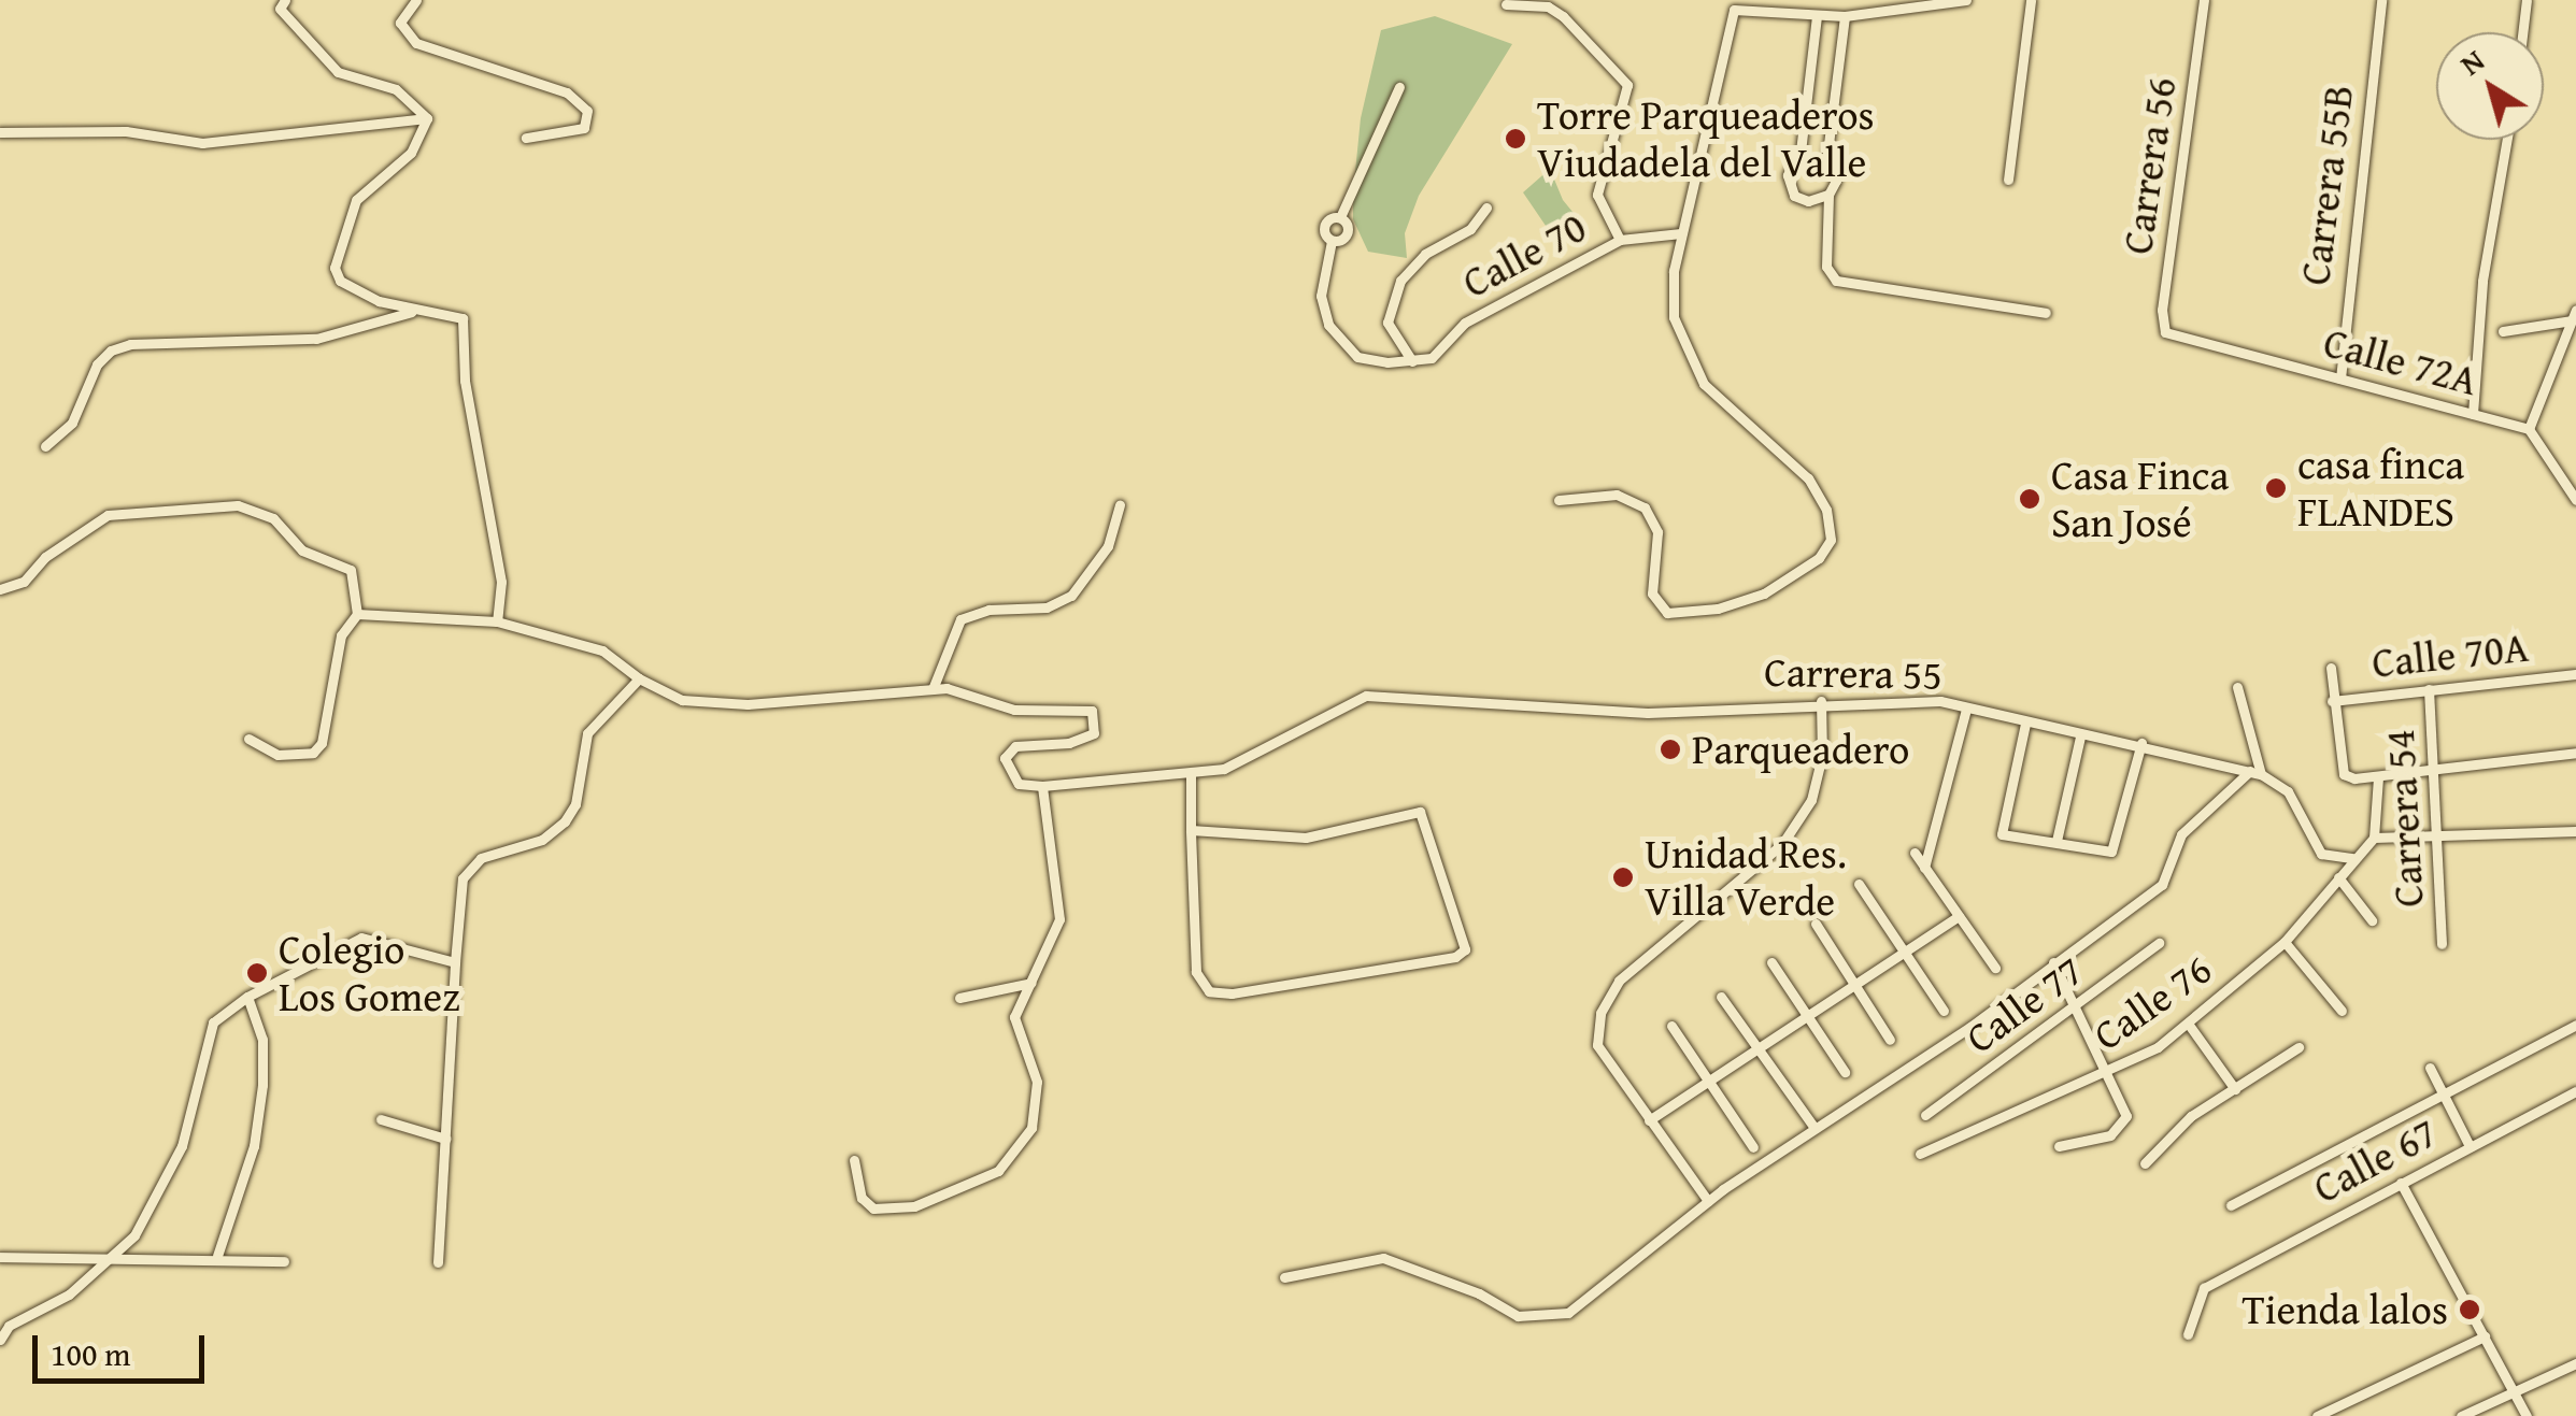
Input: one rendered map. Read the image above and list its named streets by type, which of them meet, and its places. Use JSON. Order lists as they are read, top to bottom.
{
  "streets": {
    "street": [
      "Carrera 56",
      "Carrera 55B",
      "Calle 70",
      "Calle 72A",
      "Calle 70A",
      "Carrera 55",
      "Carrera 54",
      "Calle 76",
      "Calle 77",
      "Calle 67"
    ]
  },
  "crossings": [
    ["Carrera 56", "Calle 72A"],
    ["Carrera 55B", "Calle 72A"],
    ["Calle 70A", "Carrera 54"]
  ],
  "places": [
    "Torre Parqueaderos Viudadela del Valle",
    "casa finca FLANDES",
    "Casa Finca San José",
    "Parqueadero",
    "Unidad Res. Villa Verde",
    "Colegio Los Gomez",
    "Tienda lalos"
  ],
  "scale_bar": "100 m",
  "north": "top left"
}
